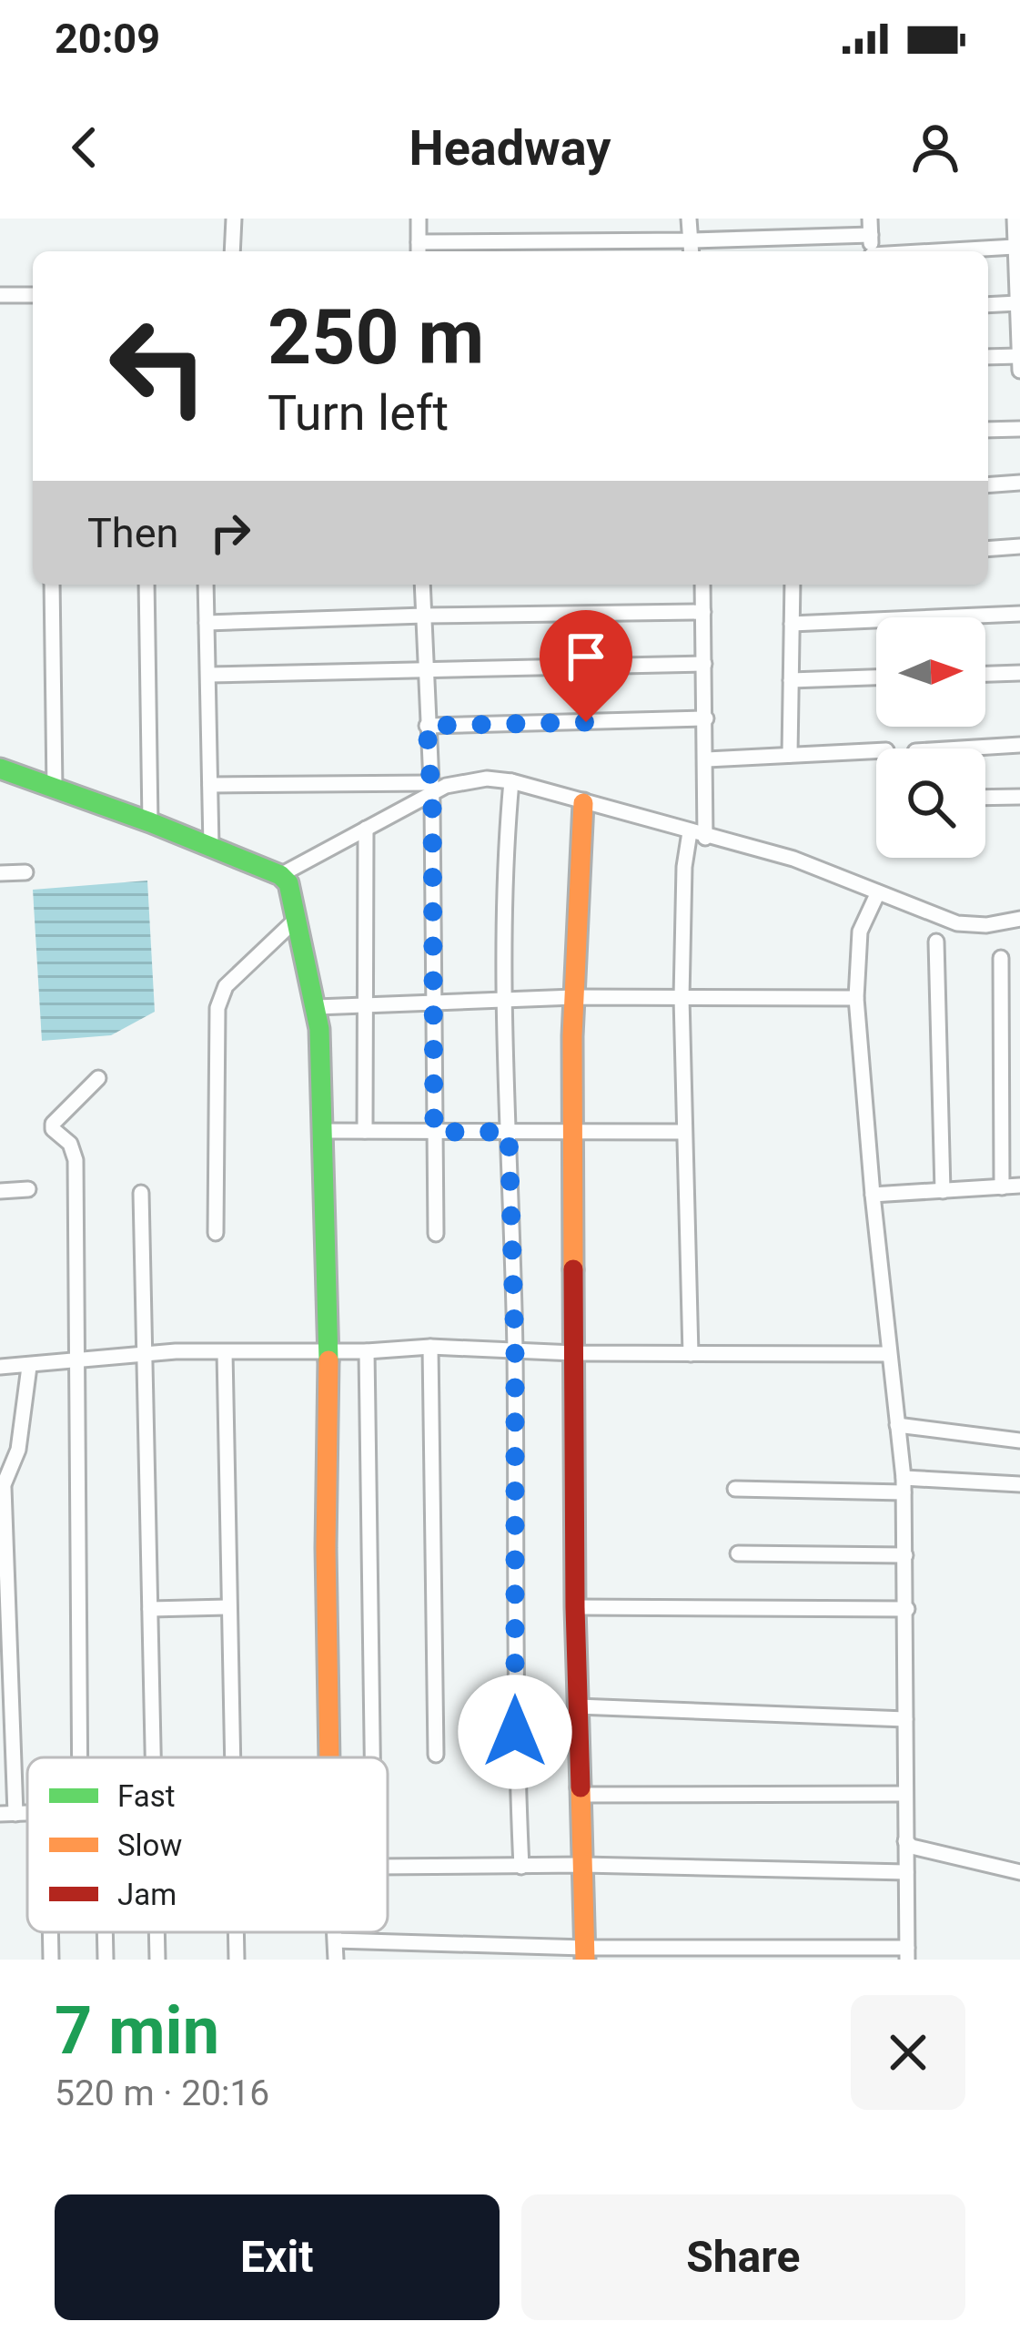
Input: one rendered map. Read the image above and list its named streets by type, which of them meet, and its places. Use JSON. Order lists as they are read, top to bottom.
{
  "legend": ["Fast", "Slow", "Jam"],
  "north": "right",
  "page": {
    "status": "20:09",
    "header": "Headway",
    "turn": ["250 m", "Turn left"],
    "then": "Then",
    "heading": ["7 min", "520 m · 20:16"],
    "buttons": ["Exit", "Share"]
  }
}
